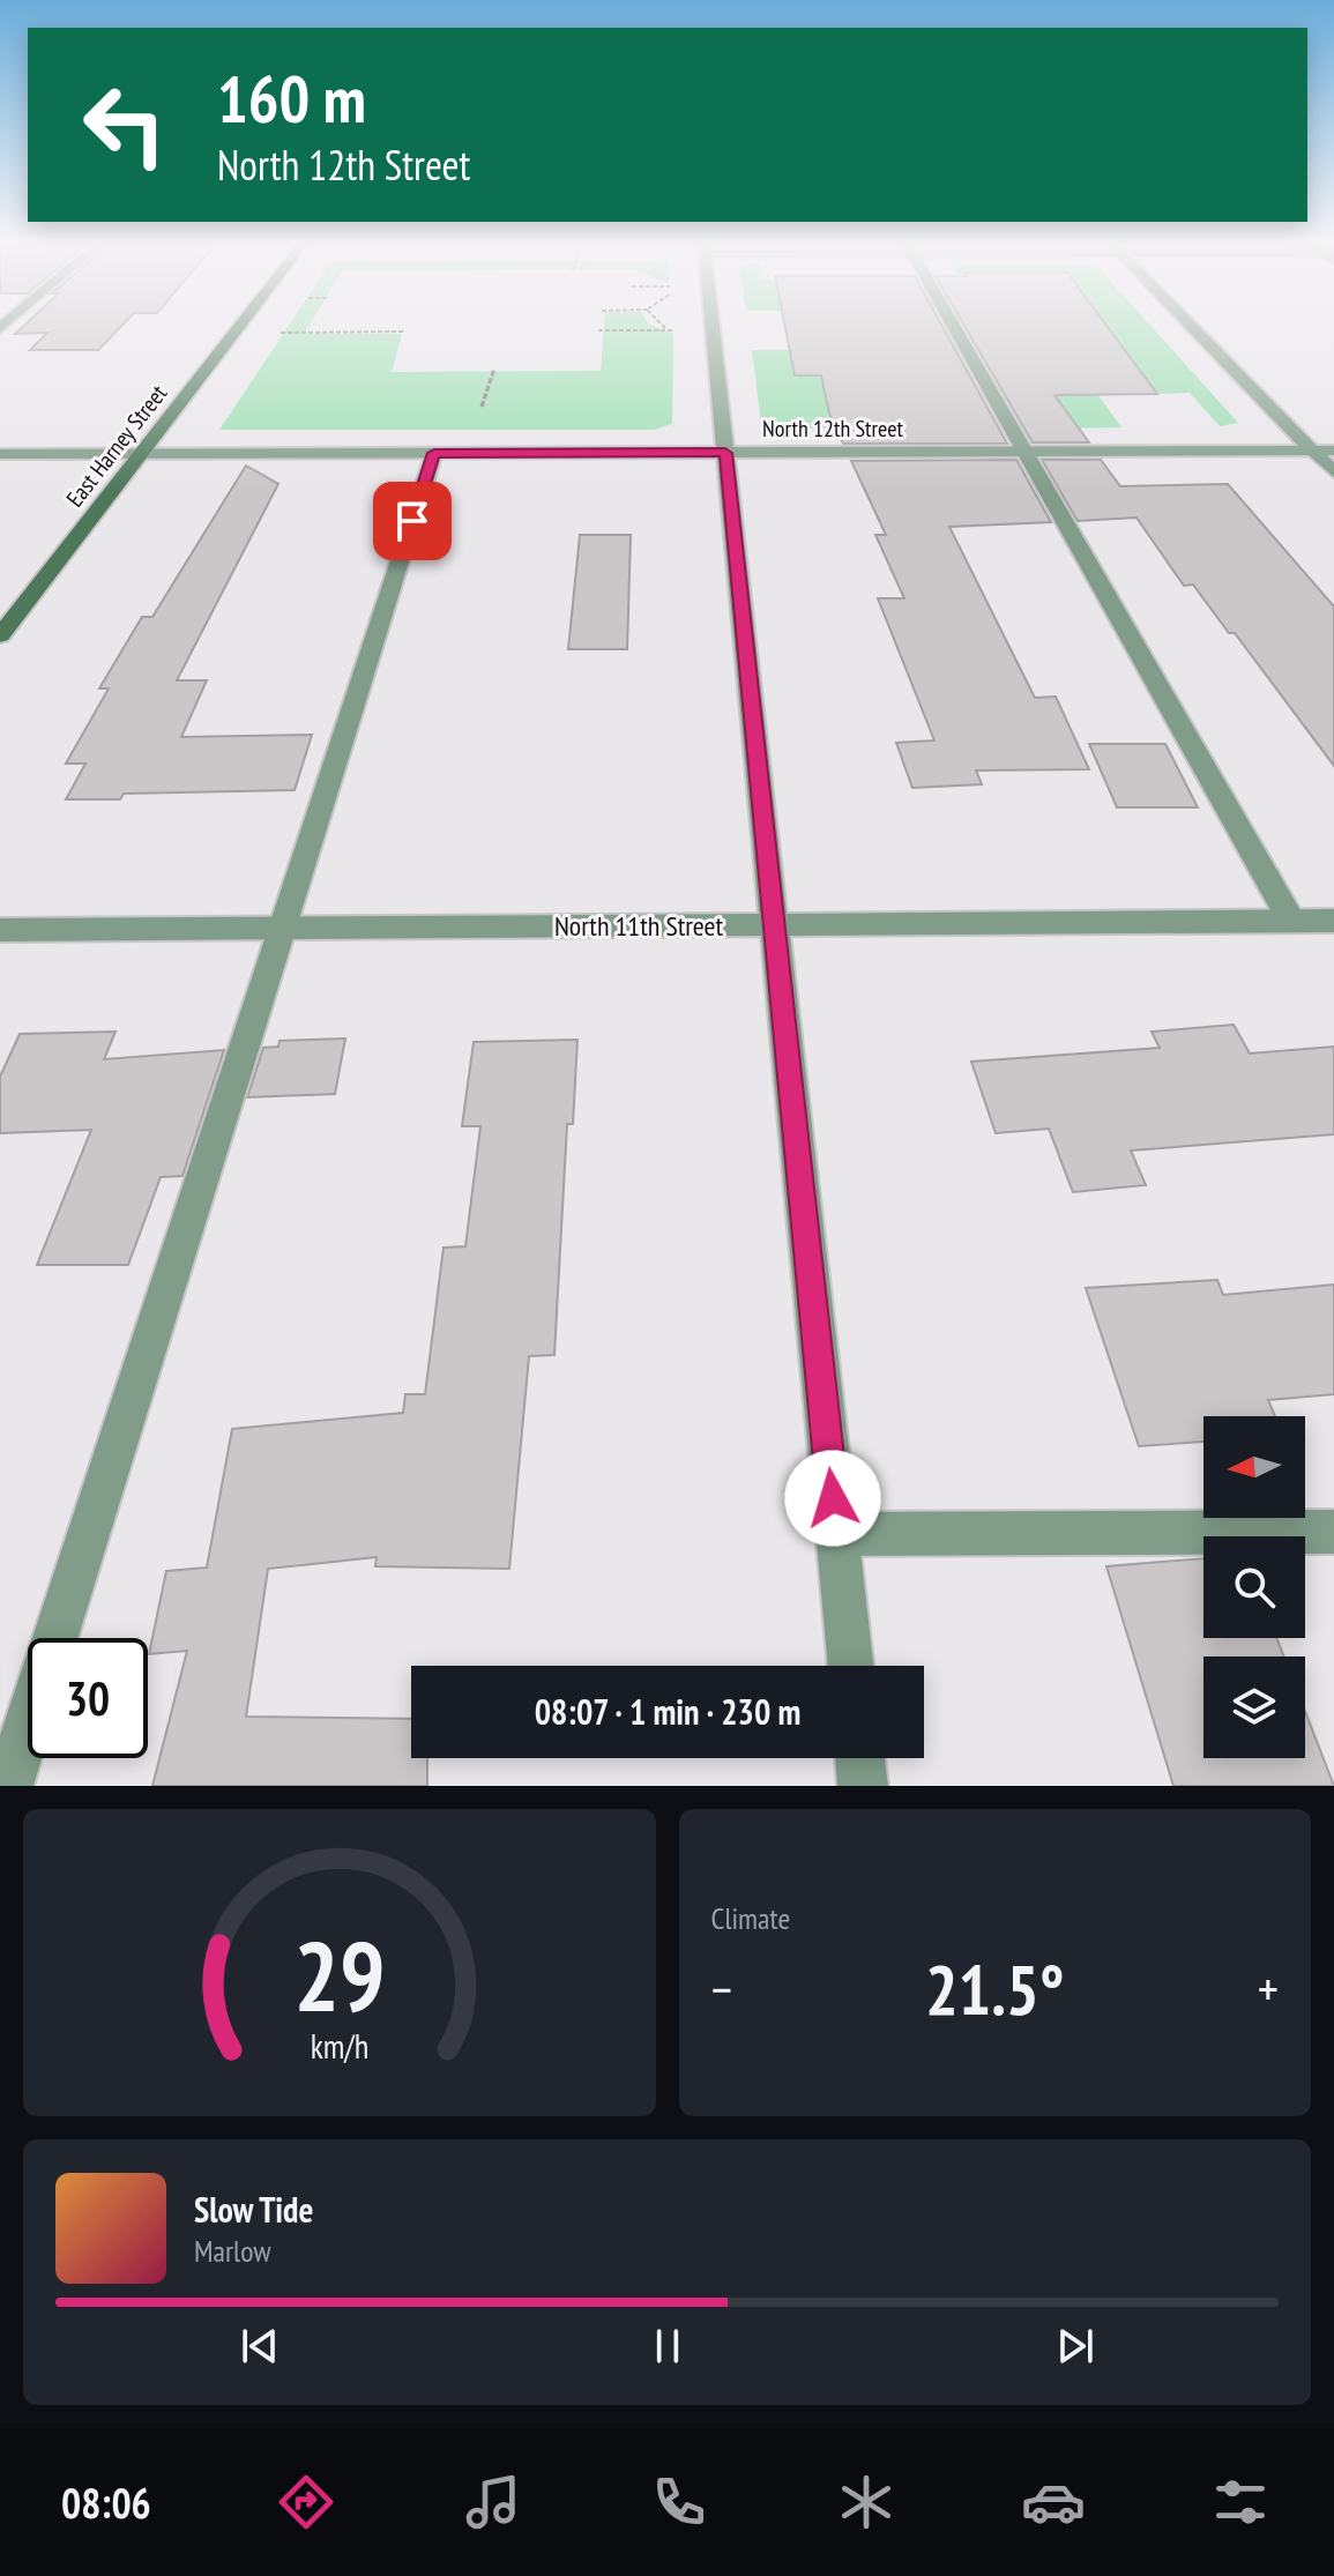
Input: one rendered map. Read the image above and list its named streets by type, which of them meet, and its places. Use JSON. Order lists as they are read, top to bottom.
{
  "streets": {
    "main road": ["East Harney Street"],
    "street": ["North 12th Street", "North 11th Street"]
  },
  "crossings": [
    ["North 12th Street", "East Harney Street"]
  ],
  "north": "left",
  "page": {
    "turn": ["160 m", "North 12th Street"],
    "limit": "30",
    "trip": "08:07 · 1 min · 230 m",
    "tile": "Climate",
    "heat": ["−", "21.5°", "+"],
    "song": ["Slow Tide", "Marlow"],
    "tabs": "08:06",
    "gauge": ["29", "km/h"]
  }
}
